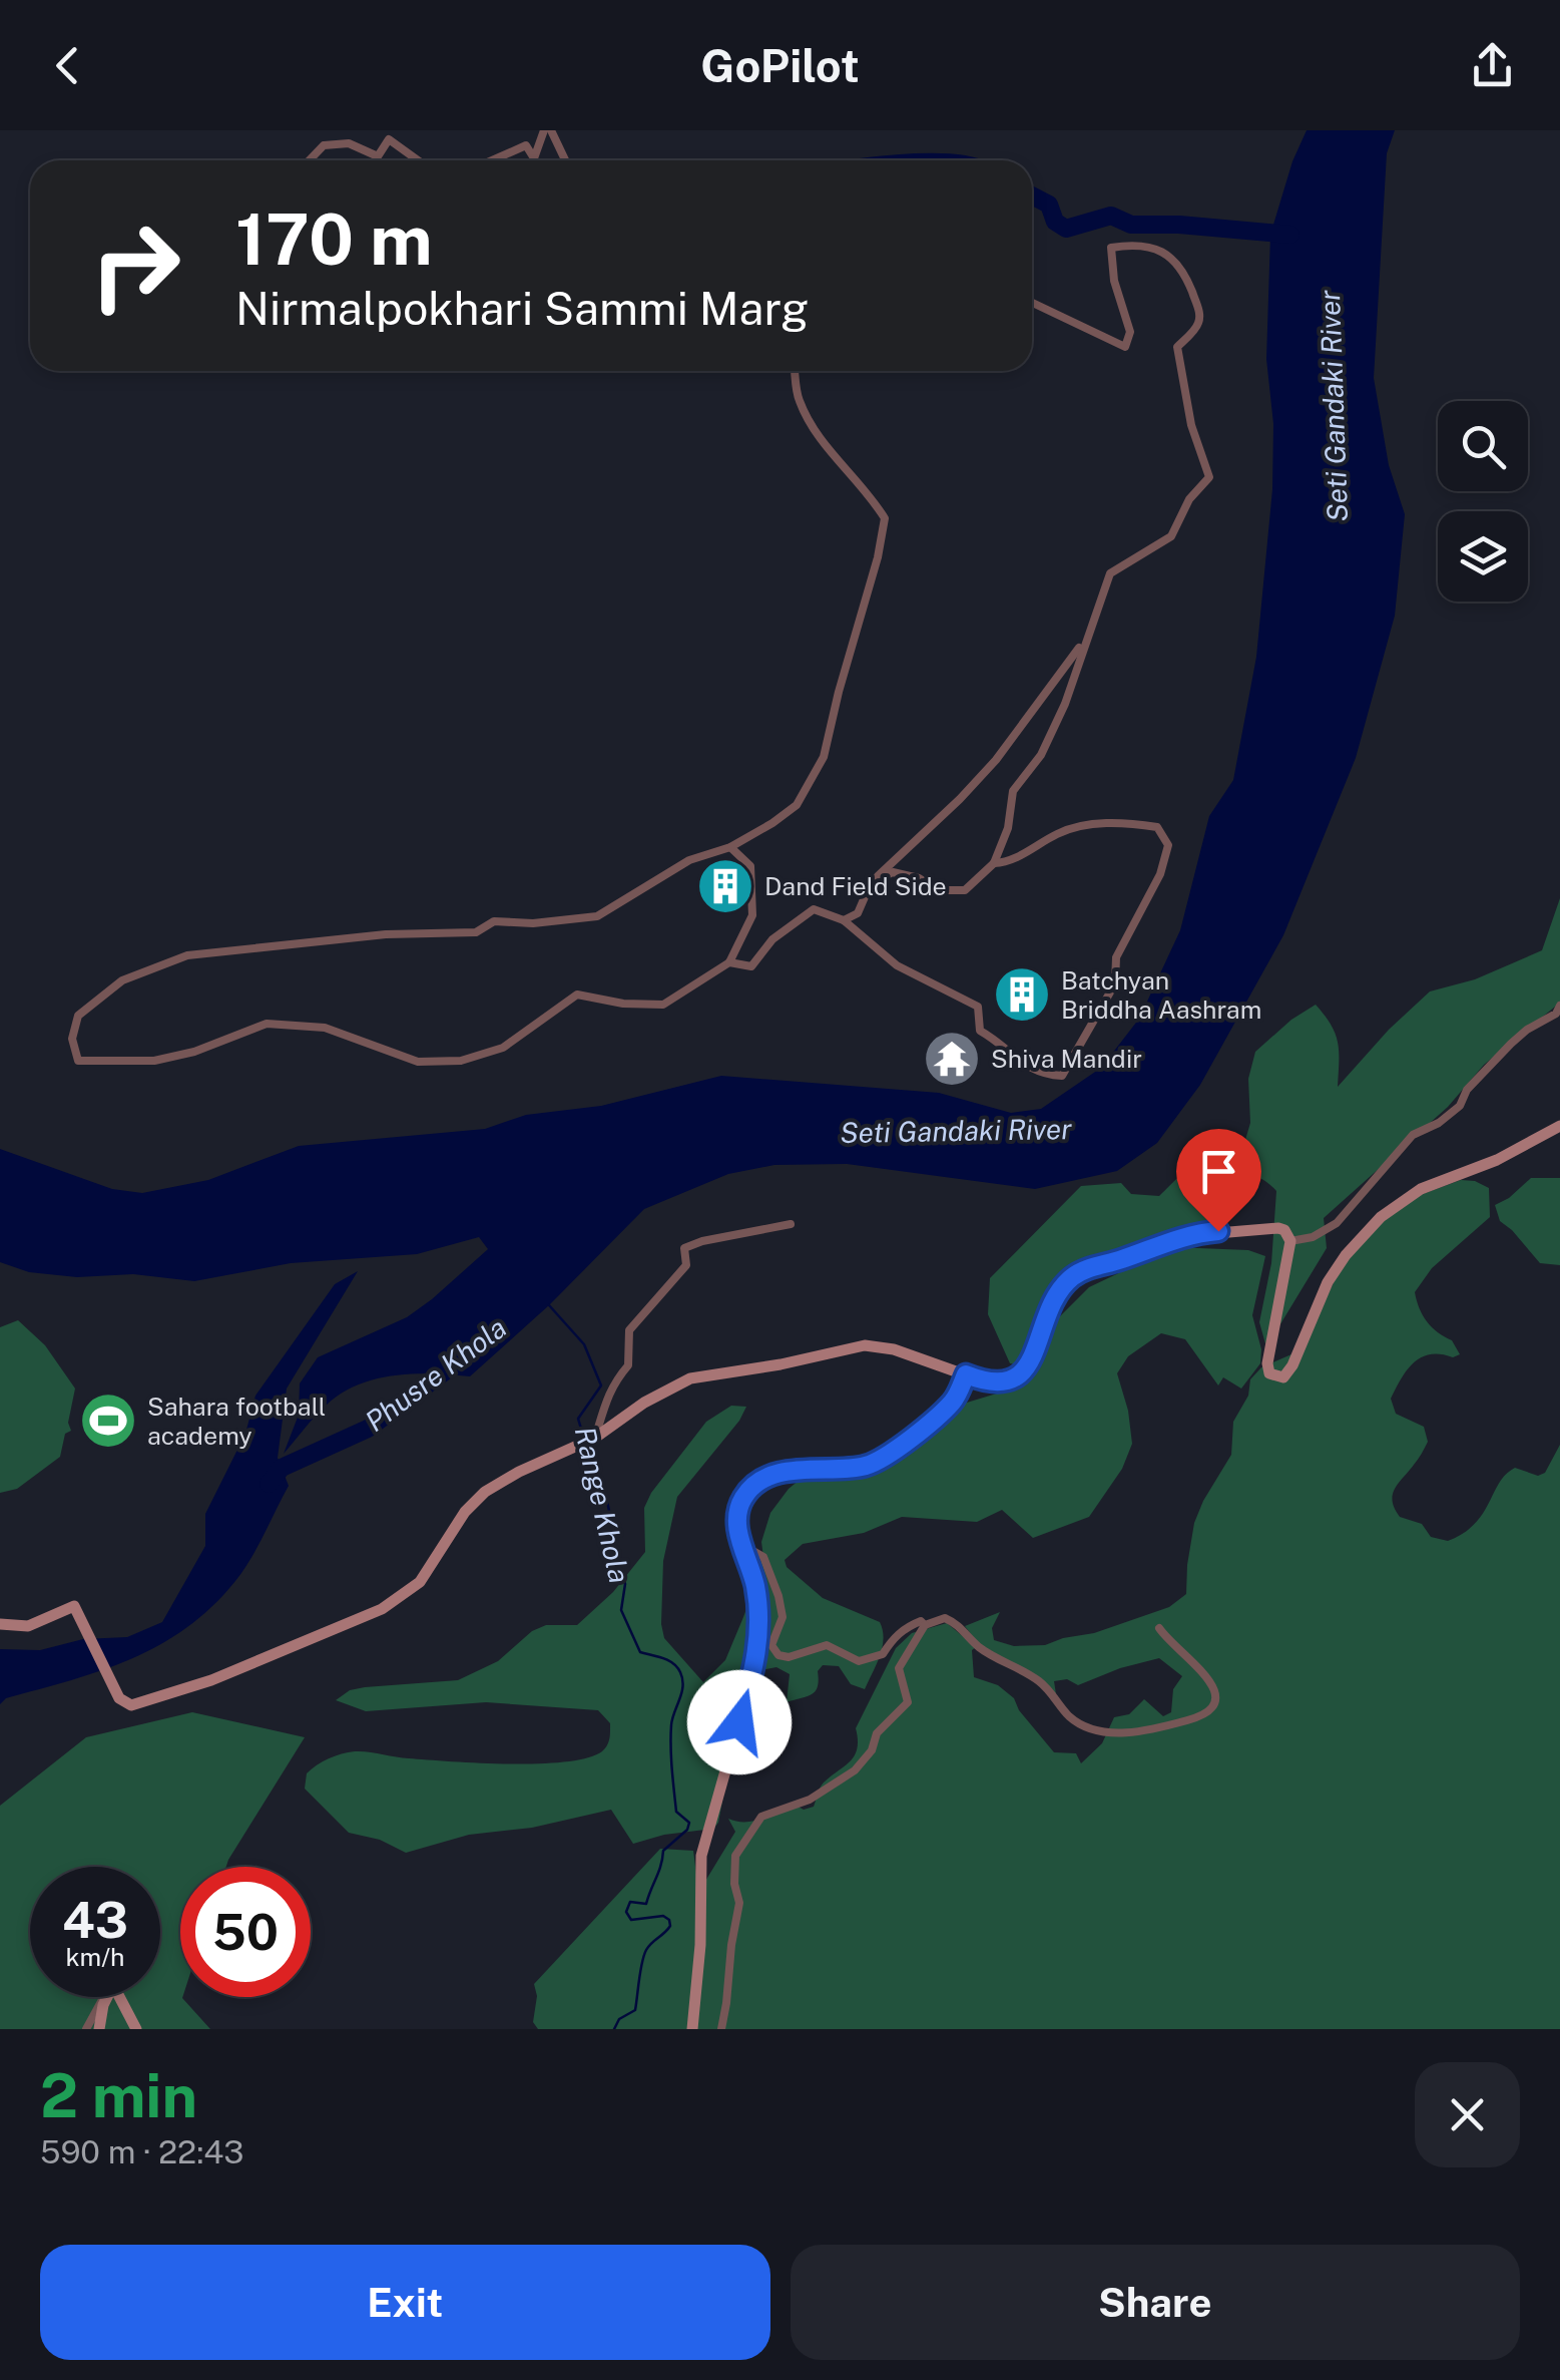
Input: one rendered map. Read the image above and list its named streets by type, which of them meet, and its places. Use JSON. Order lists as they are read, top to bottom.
{
  "water": ["Seti Gandaki River", "Phusre Khola", "Range Khola"],
  "places": {
    "building": ["Dand Field Side", "Batchyan Briddha Aashram"],
    "temple": ["Shiva Mandir"],
    "sports": ["Sahara football academy"]
  },
  "page": {
    "header": "GoPilot",
    "turn": ["170 m", "Nirmalpokhari Sammi Marg"],
    "speed": "43 km/h",
    "limit": "50",
    "heading": ["2 min", "590 m · 22:43"],
    "buttons": ["Exit", "Share"]
  }
}
